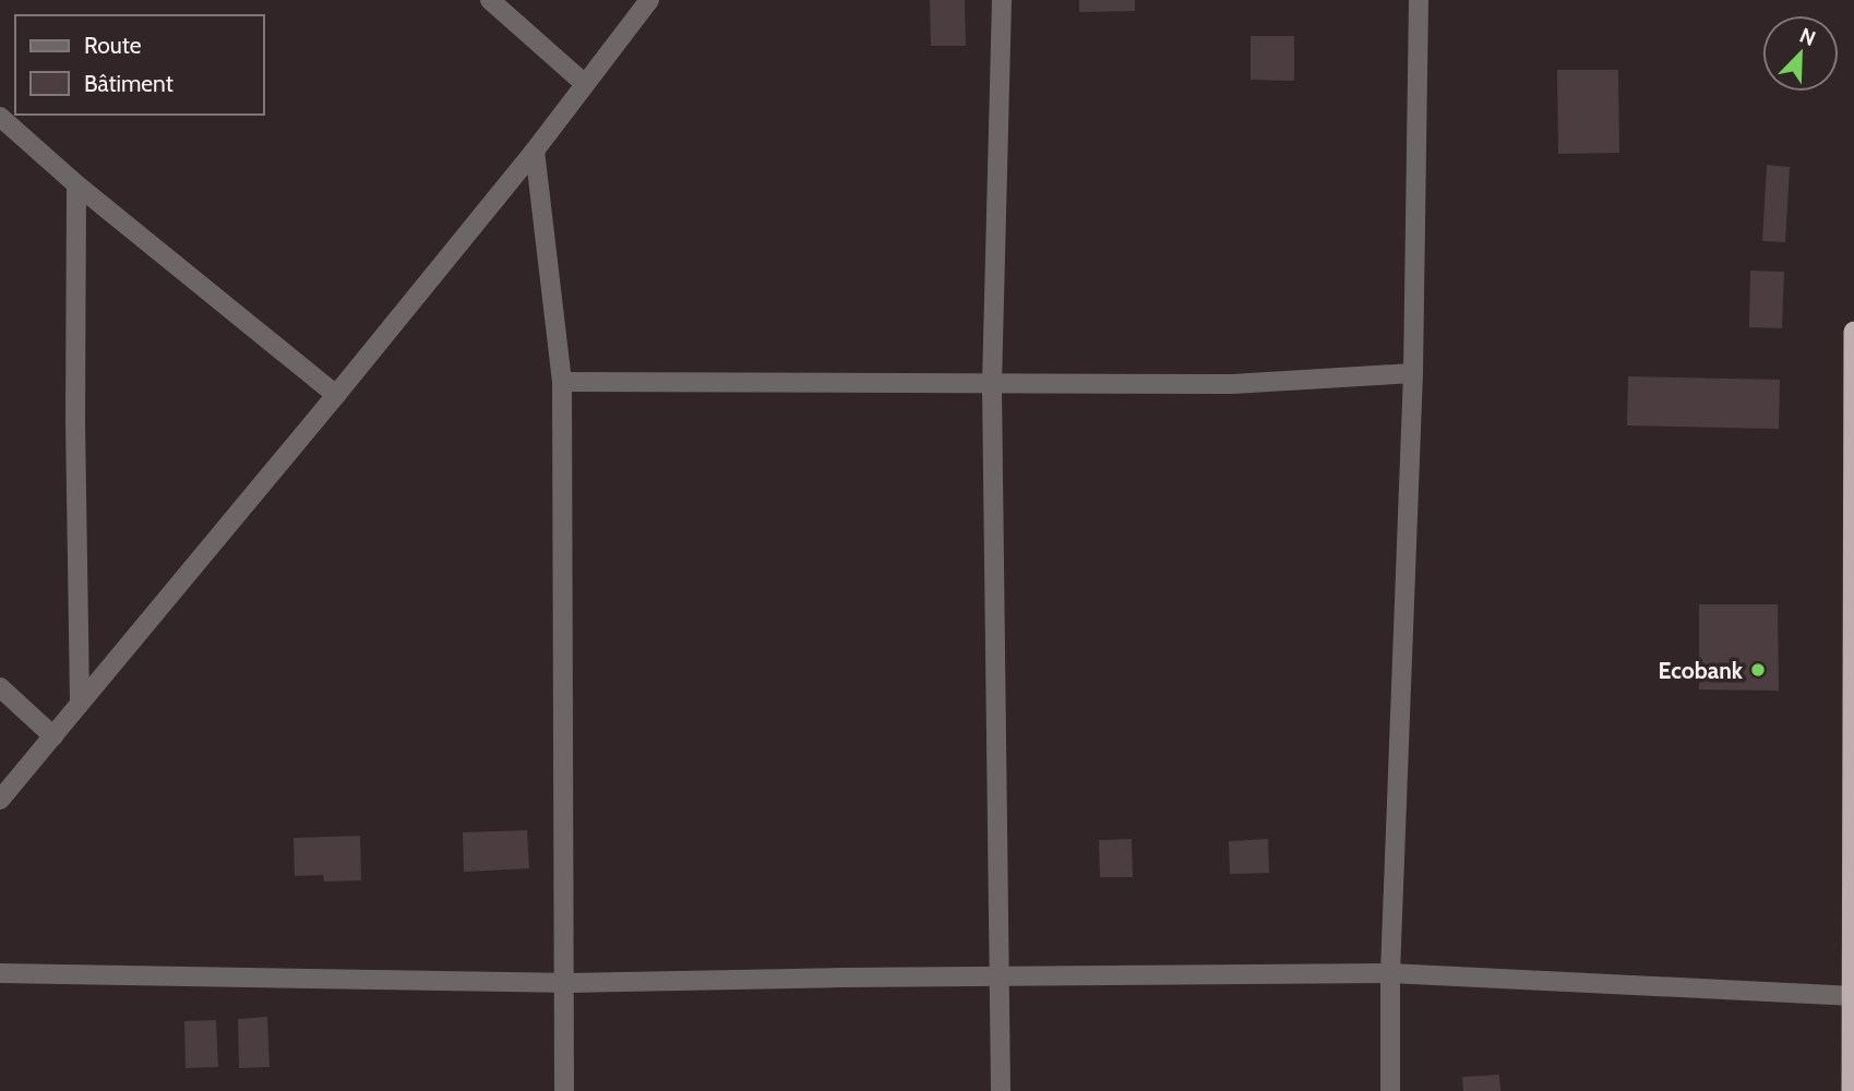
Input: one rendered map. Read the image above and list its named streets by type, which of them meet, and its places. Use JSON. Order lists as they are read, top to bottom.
{
  "places": ["Ecobank"],
  "legend": ["Route", "Bâtiment"],
  "north": "top right"
}
